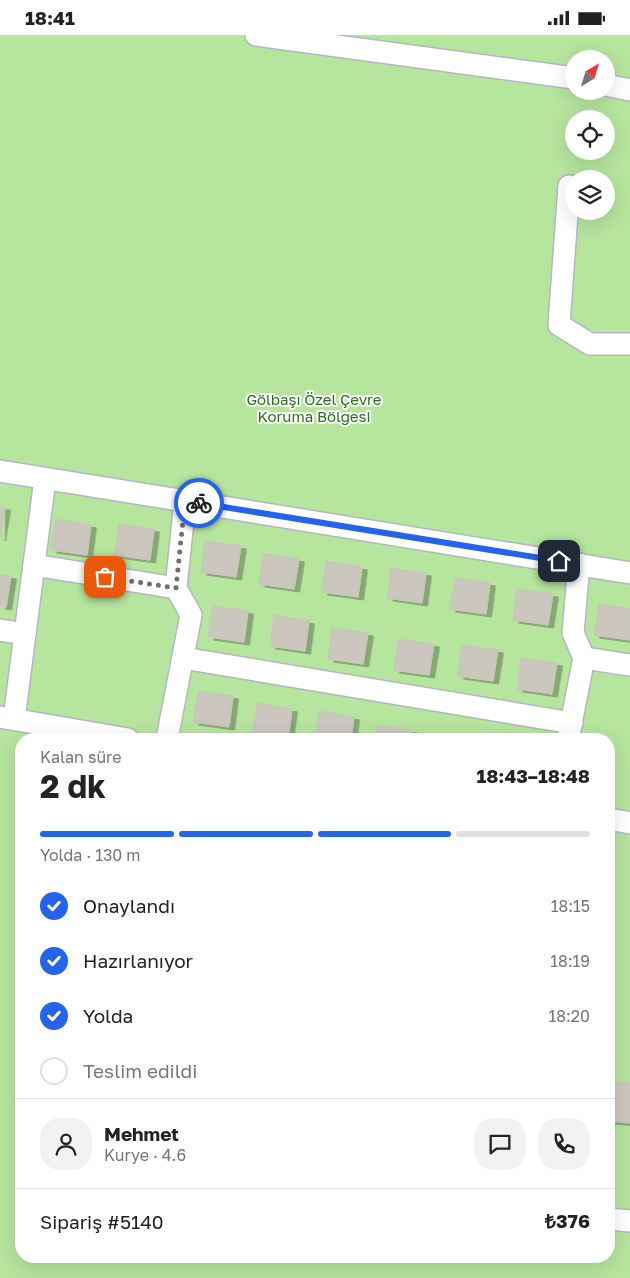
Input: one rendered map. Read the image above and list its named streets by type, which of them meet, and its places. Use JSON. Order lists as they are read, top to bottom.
{
  "parks": ["Gölbaşı Özel Çevre Koruma Bölgesi"],
  "north": "top right",
  "page": {
    "status": "18:41",
    "heading": ["2 dk", "Kalan süre", "18:43–18:48"],
    "panel": [
      "Mehmet",
      "Kurye · 4.6",
      "Sipariş #5140",
      "₺376"
    ],
    "bar": "Yolda · 130 m",
    "list": [
      ["Onaylandı", "18:15"],
      ["Hazırlanıyor", "18:19"],
      ["Yolda", "18:20"],
      "Teslim edildi"
    ]
  }
}
